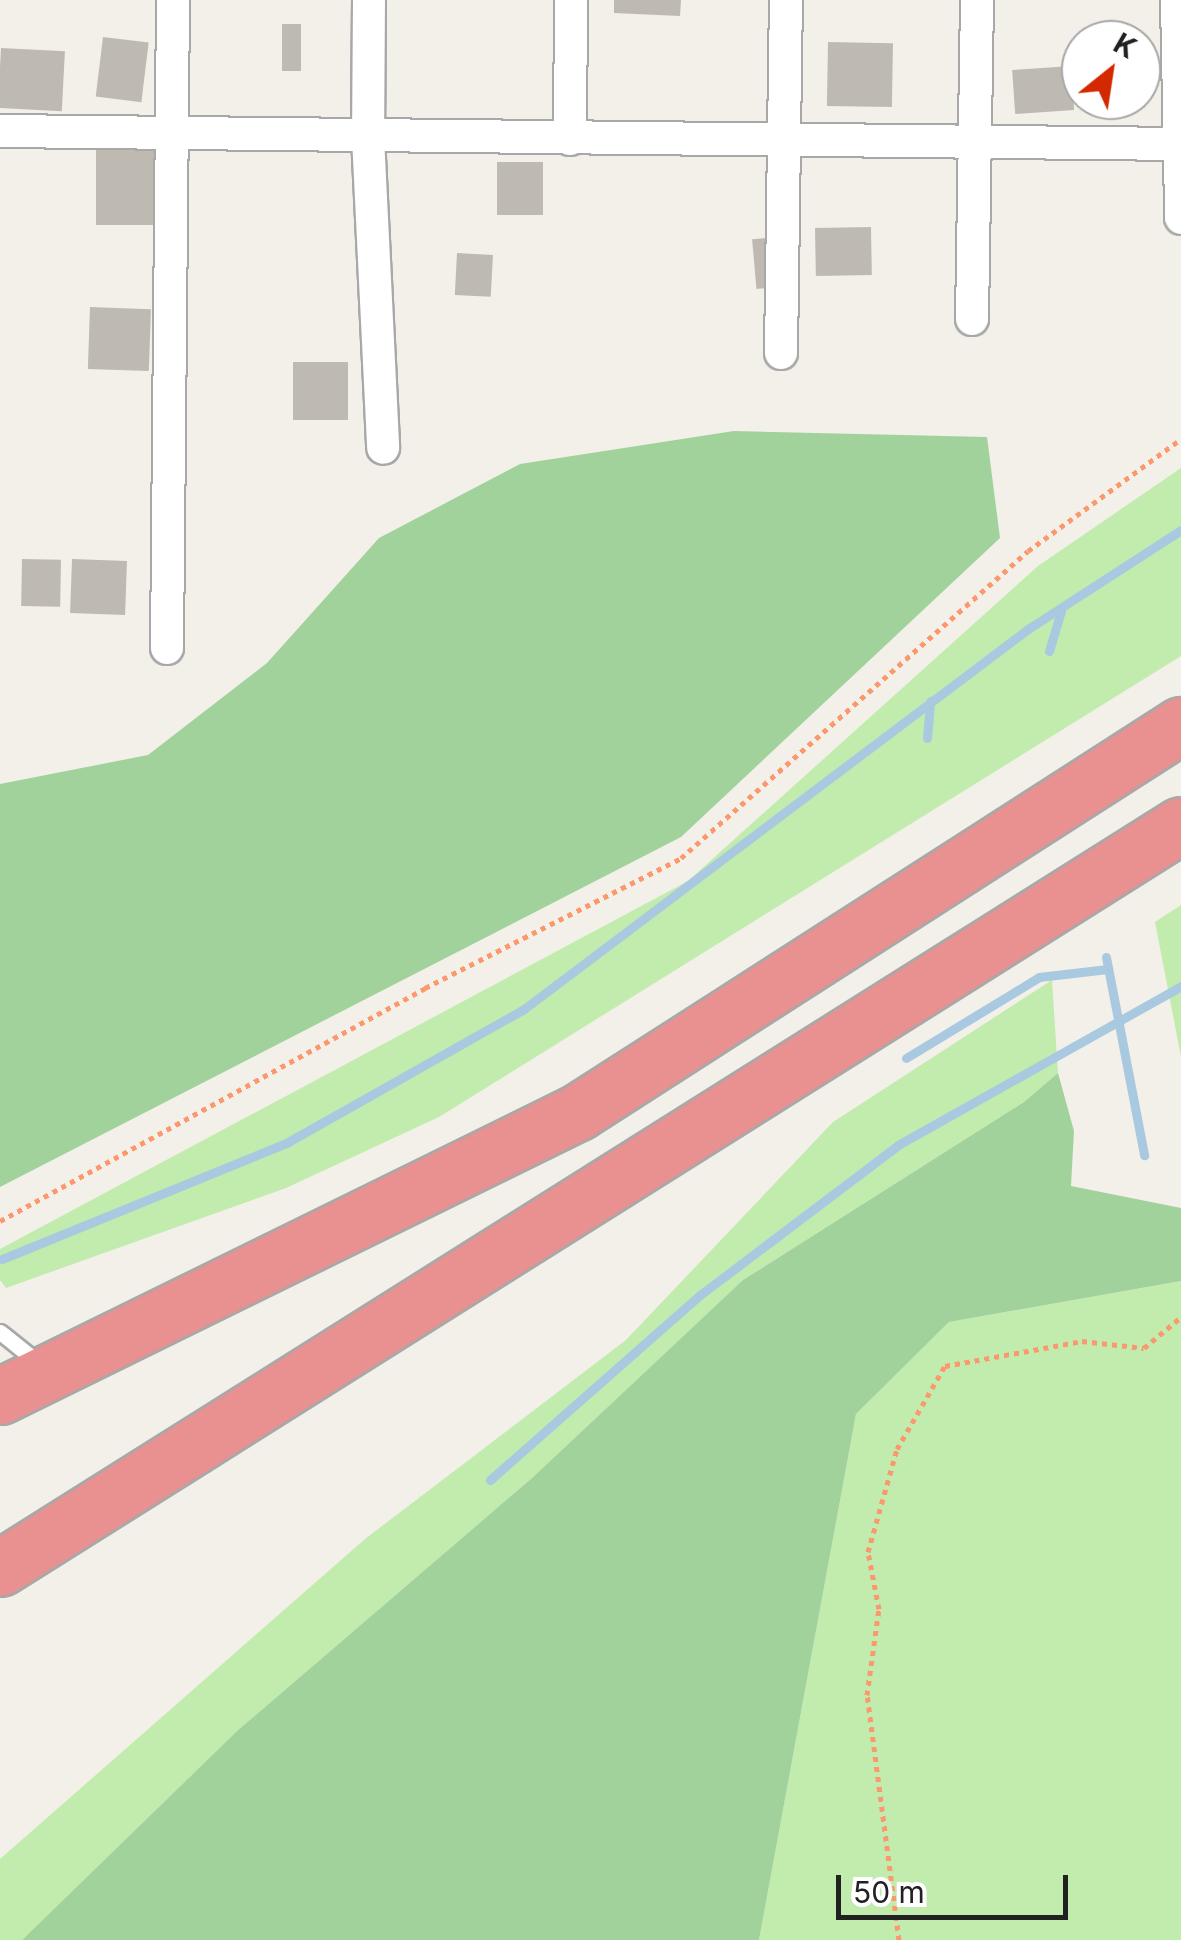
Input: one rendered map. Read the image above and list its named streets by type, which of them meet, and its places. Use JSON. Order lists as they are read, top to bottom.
{
  "scale_bar": "50 m",
  "north": "top right"
}
